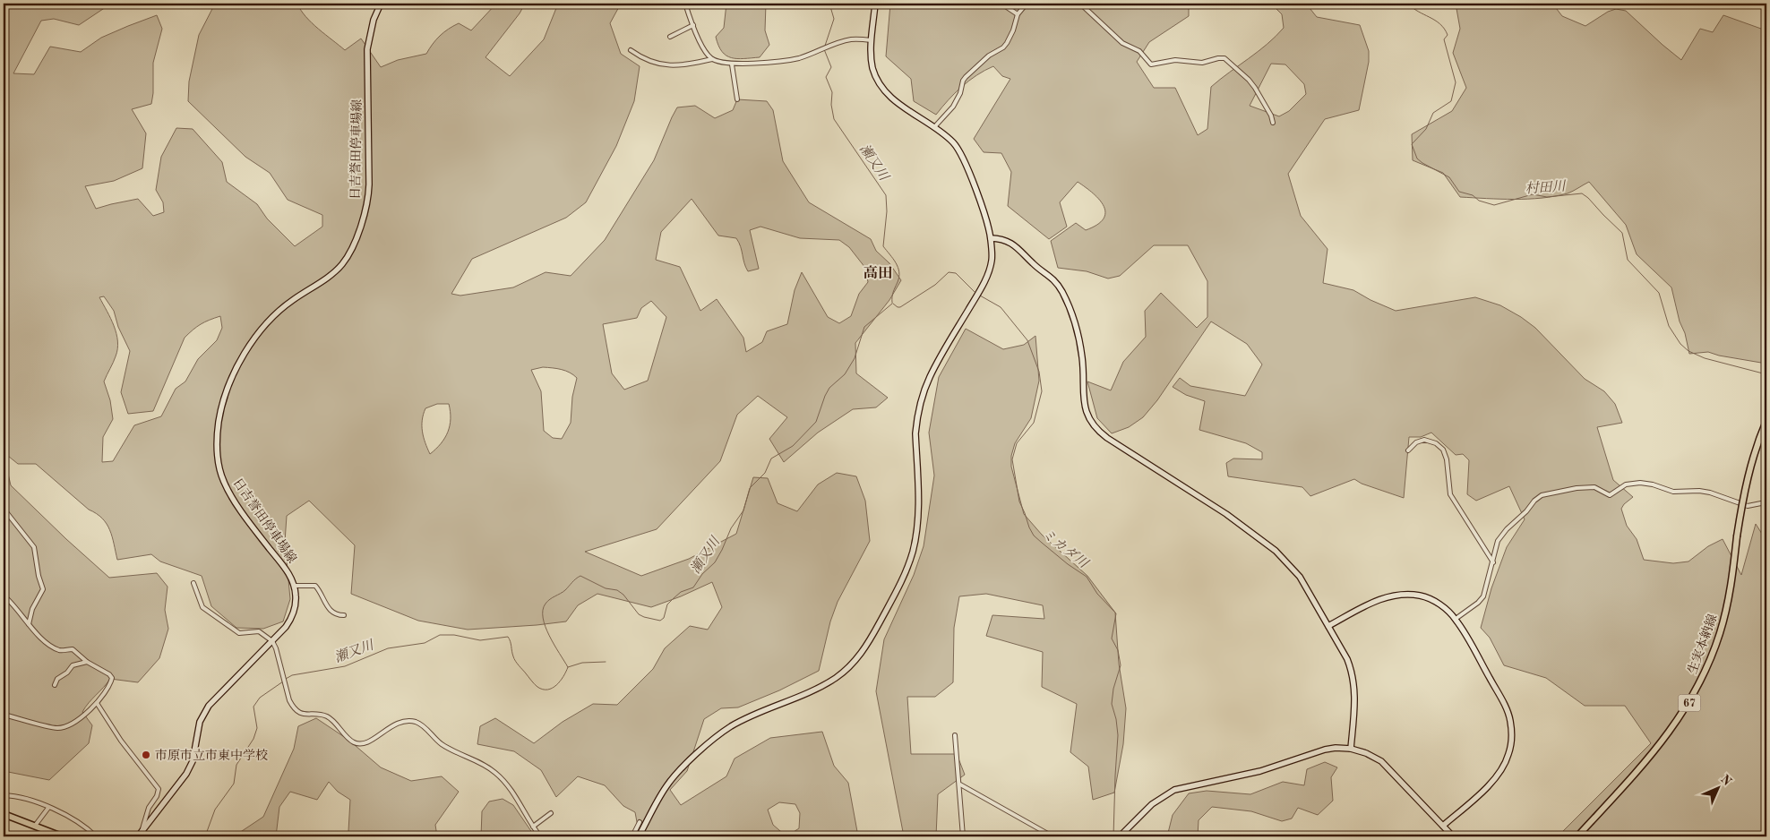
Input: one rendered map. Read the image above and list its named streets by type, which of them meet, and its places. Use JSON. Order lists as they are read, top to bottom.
{
  "streets": {
    "main road": ["生実本納線", "67"],
    "street": ["日吉誉田停車場線"]
  },
  "districts": ["高田"],
  "water": ["瀬又川", "村田川", "ミカダ川"],
  "places": ["市原市立市東中学校"],
  "north": "top right"
}
